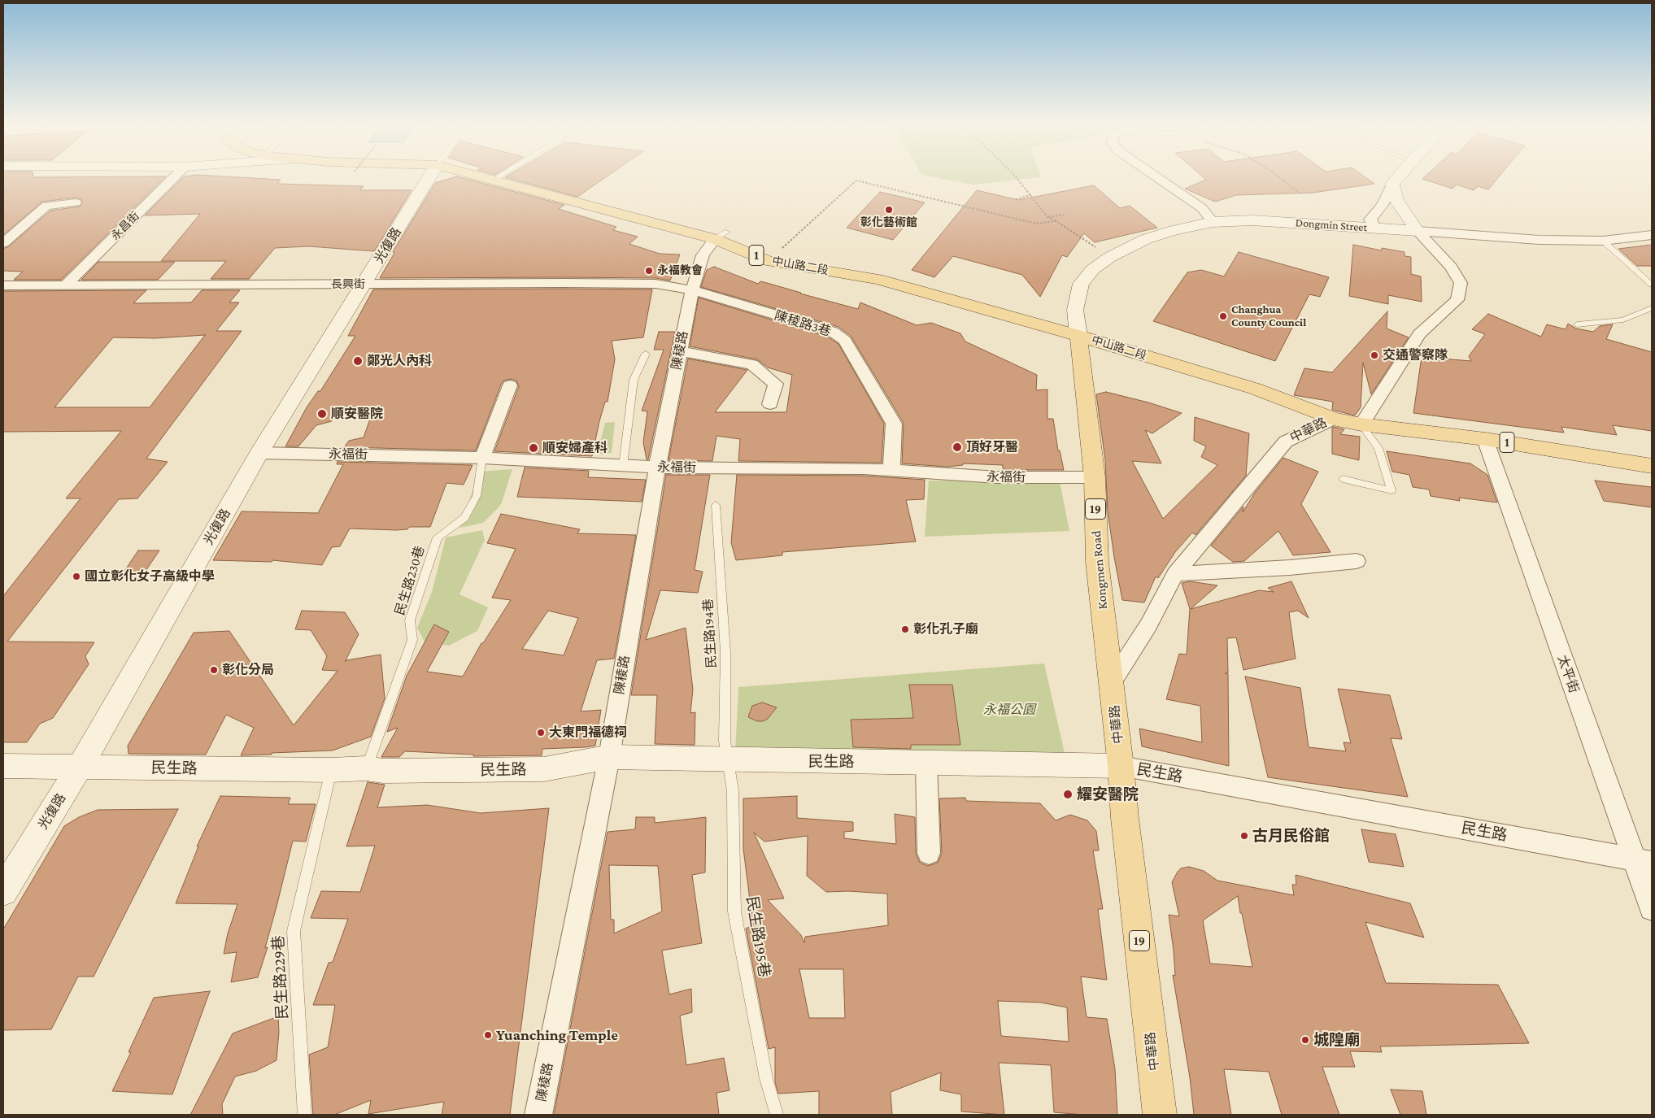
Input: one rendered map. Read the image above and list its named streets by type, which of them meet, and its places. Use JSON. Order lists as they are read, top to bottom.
{
  "streets": {
    "main road": [
      "1",
      "中山路二段",
      "中華路",
      "19",
      "Kongmen Road"
    ],
    "street": [
      "Dongmin Street",
      "永昌街",
      "光復路",
      "長興街",
      "陳稜路3巷",
      "陳稜路",
      "永福街",
      "太平街",
      "民生路"
    ],
    "lane": [
      "民生路230巷",
      "民生路194巷",
      "民生路195巷",
      "民生路229巷"
    ]
  },
  "crossings": [
    ["Dongmin Street", "中山路二段"],
    ["Dongmin Street", "Kongmen Road"],
    ["永昌街", "長興街"],
    ["光復路", "長興街"],
    ["光復路", "永福街"],
    ["光復路", "民生路"],
    ["1", "中山路二段"],
    ["1", "太平街"],
    ["中山路二段", "陳稜路"],
    ["中山路二段", "中華路"],
    ["中山路二段", "Kongmen Road"],
    ["長興街", "陳稜路3巷"],
    ["長興街", "陳稜路"],
    ["陳稜路3巷", "陳稜路"],
    ["陳稜路3巷", "永福街"],
    ["陳稜路", "永福街"],
    ["陳稜路", "民生路"],
    ["中華路", "Kongmen Road"],
    ["中華路", "民生路"],
    ["永福街", "Kongmen Road"],
    ["永福街", "民生路230巷"],
    ["民生路230巷", "民生路"],
    ["民生路194巷", "民生路"],
    ["民生路194巷", "民生路195巷"],
    ["太平街", "民生路"],
    ["民生路", "民生路195巷"],
    ["民生路", "民生路229巷"]
  ],
  "parks": ["永福公園"],
  "places": [
    "彰化藝術館",
    "永福教會",
    "Changhua County Council",
    "交通警察隊",
    "鄭光人內科",
    "順安醫院",
    "頂好牙醫",
    "順安婦產科",
    "國立彰化女子高級中學",
    "彰化孔子廟",
    "彰化分局",
    "大東門福德祠",
    "耀安醫院",
    "古月民俗館",
    "Yuanching Temple",
    "城隍廟"
  ]
}
